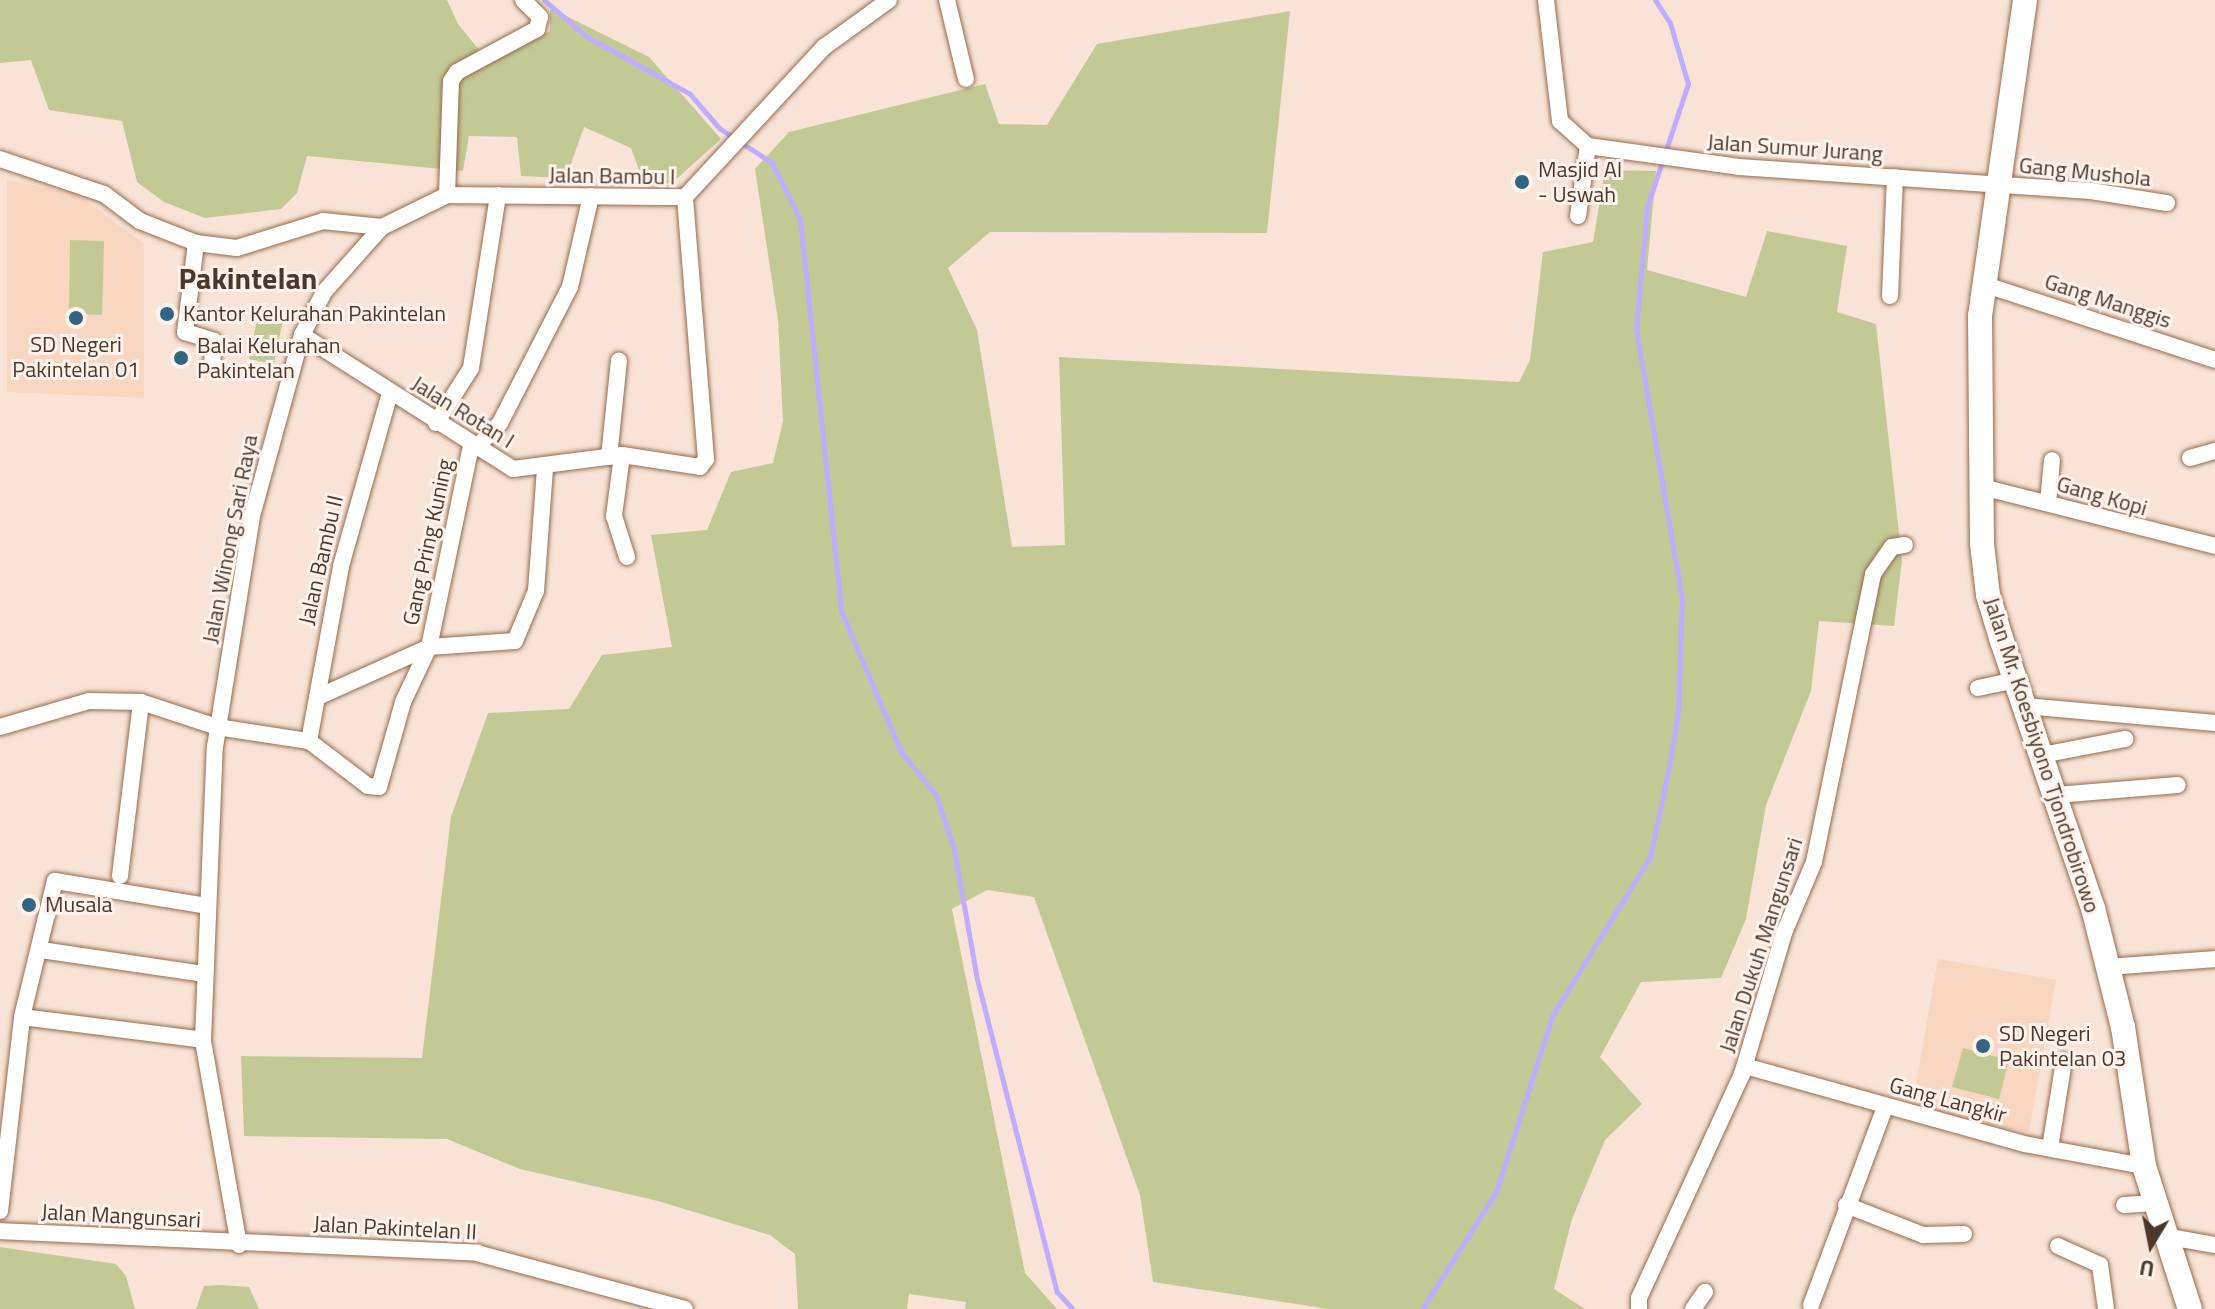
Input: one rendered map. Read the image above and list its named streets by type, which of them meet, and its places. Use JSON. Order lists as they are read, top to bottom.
{
  "streets": {
    "main road": ["Jalan Mr. Koesbiyono Tjondrobirowo"],
    "street": [
      "Jalan Sumur Jurang",
      "Gang Mushola",
      "Jalan Bambu I",
      "Gang Manggis",
      "Jalan Rotan I",
      "Gang Kopi",
      "Jalan Winong Sari Raya",
      "Gang Pring Kuning",
      "Jalan Bambu II",
      "Jalan Dukuh Mangunsari",
      "Gang Langkir",
      "Jalan Mangunsari",
      "Jalan Pakintelan II"
    ]
  },
  "crossings": [
    ["Jalan Sumur Jurang", "Gang Mushola"],
    ["Jalan Sumur Jurang", "Jalan Mr. Koesbiyono Tjondrobirowo"],
    ["Gang Mushola", "Jalan Mr. Koesbiyono Tjondrobirowo"],
    ["Jalan Bambu I", "Jalan Rotan I"],
    ["Jalan Bambu I", "Jalan Winong Sari Raya"],
    ["Gang Manggis", "Jalan Mr. Koesbiyono Tjondrobirowo"],
    ["Jalan Rotan I", "Jalan Winong Sari Raya"],
    ["Jalan Rotan I", "Gang Pring Kuning"],
    ["Jalan Rotan I", "Jalan Bambu II"],
    ["Gang Kopi", "Jalan Mr. Koesbiyono Tjondrobirowo"],
    ["Jalan Winong Sari Raya", "Jalan Mangunsari"],
    ["Jalan Winong Sari Raya", "Jalan Pakintelan II"],
    ["Jalan Mr. Koesbiyono Tjondrobirowo", "Gang Langkir"],
    ["Jalan Dukuh Mangunsari", "Gang Langkir"],
    ["Jalan Mangunsari", "Jalan Pakintelan II"]
  ],
  "districts": ["Pakintelan"],
  "places": [
    "Masjid Al - Uswah",
    "Kantor Kelurahan Pakintelan",
    "SD Negeri Pakintelan 01",
    "Balai Kelurahan Pakintelan",
    "Musala",
    "SD Negeri Pakintelan 03"
  ],
  "north": "bottom"
}
